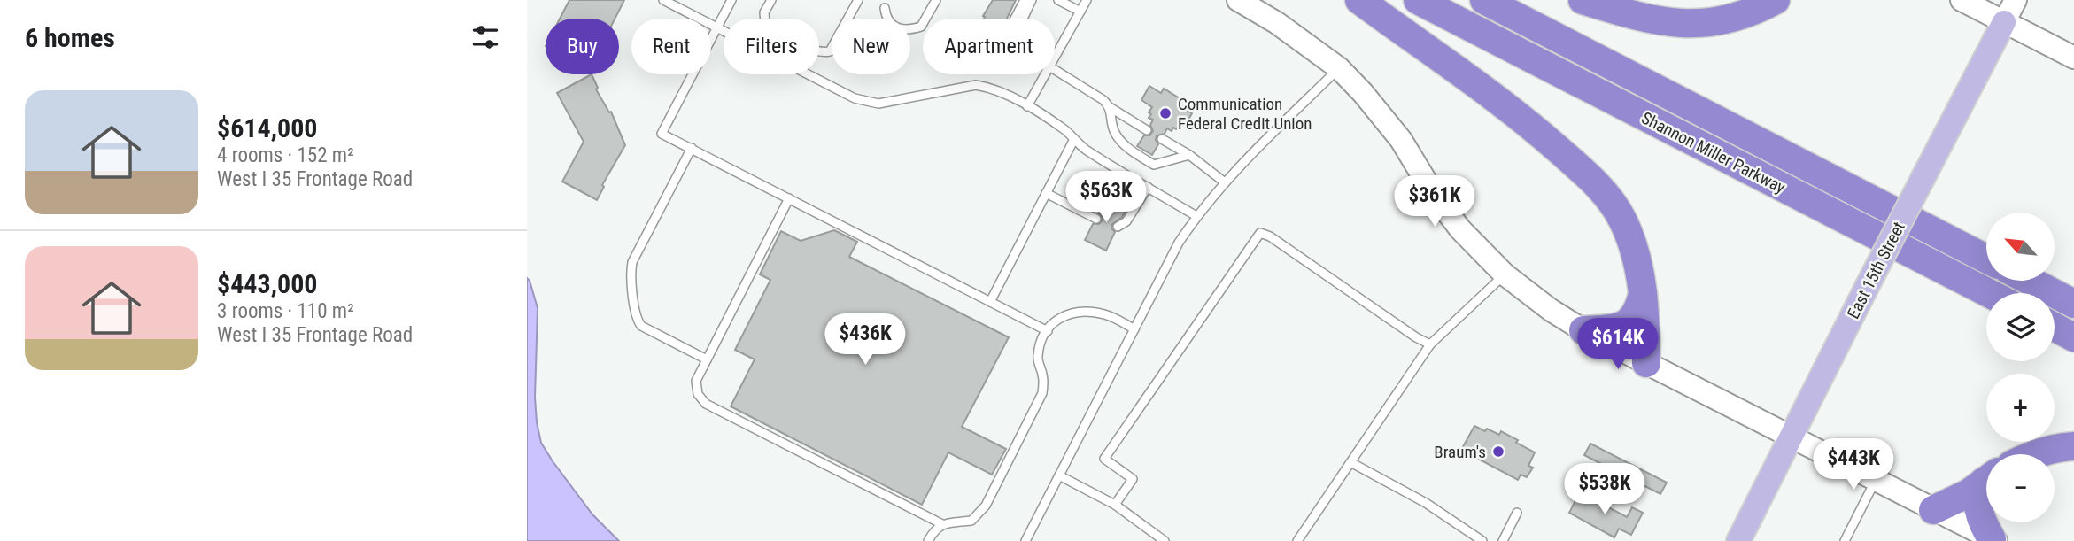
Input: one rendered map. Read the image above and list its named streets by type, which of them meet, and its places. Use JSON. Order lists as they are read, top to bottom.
{
  "streets": {
    "highway": ["Shannon Miller Parkway"],
    "main road": ["East 15th Street"]
  },
  "places": ["Communication Federal Credit Union", "Braum's"],
  "north": "top left",
  "page": {
    "heading": "6 homes",
    "chip": [
      "Buy",
      "Rent",
      "Filters",
      "New",
      "Apartment"
    ],
    "list": [
      {
        "name": "$614,000",
        "note": "4 rooms · 152 m² · West I 35 Frontage Road"
      },
      {
        "name": "$443,000",
        "note": "3 rooms · 110 m² · West I 35 Frontage Road"
      }
    ],
    "price": [
      "$563K",
      "$361K",
      "$436K",
      "$614K",
      "$443K",
      "$538K"
    ],
    "map_buttons": ["+", "−"]
  }
}
